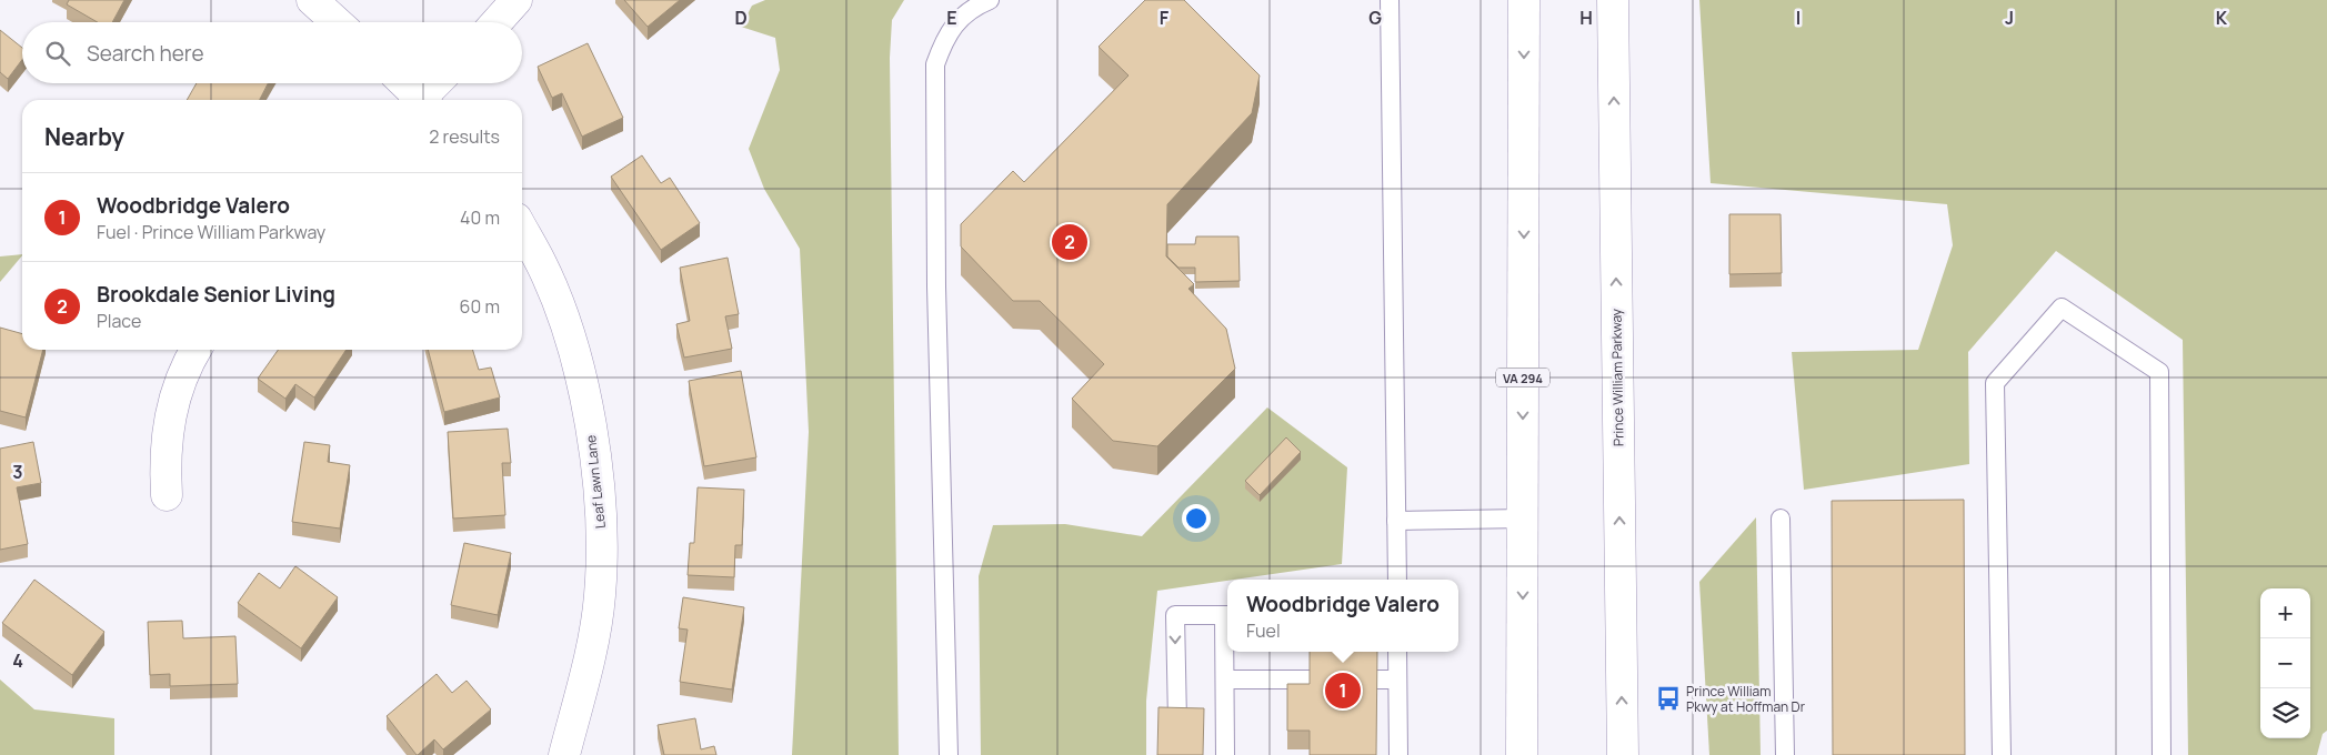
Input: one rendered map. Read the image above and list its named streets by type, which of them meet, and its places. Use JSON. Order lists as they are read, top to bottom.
{
  "streets": {
    "main road": ["VA 294", "Prince William Parkway", "Leaf Lawn Lane"]
  },
  "places": {
    "bus stop": ["Prince William Pkwy at Hoffman Dr"]
  },
  "page": {
    "search": "Search here",
    "heading": ["Nearby", "2 results"],
    "list": [
      {
        "mark": "1",
        "name": "Woodbridge Valero",
        "note": "Fuel · Prince William Parkway",
        "value": "40 m"
      },
      {
        "mark": "2",
        "name": "Brookdale Senior Living",
        "note": "Place",
        "value": "60 m"
      }
    ],
    "pins": ["2", "1"],
    "popup": ["Woodbridge Valero", "Fuel"],
    "map_buttons": ["+", "−"]
  },
  "grid": {
    "columns": [
      "D",
      "E",
      "F",
      "G",
      "H",
      "I",
      "J",
      "K"
    ],
    "rows": ["3", "4"]
  }
}
